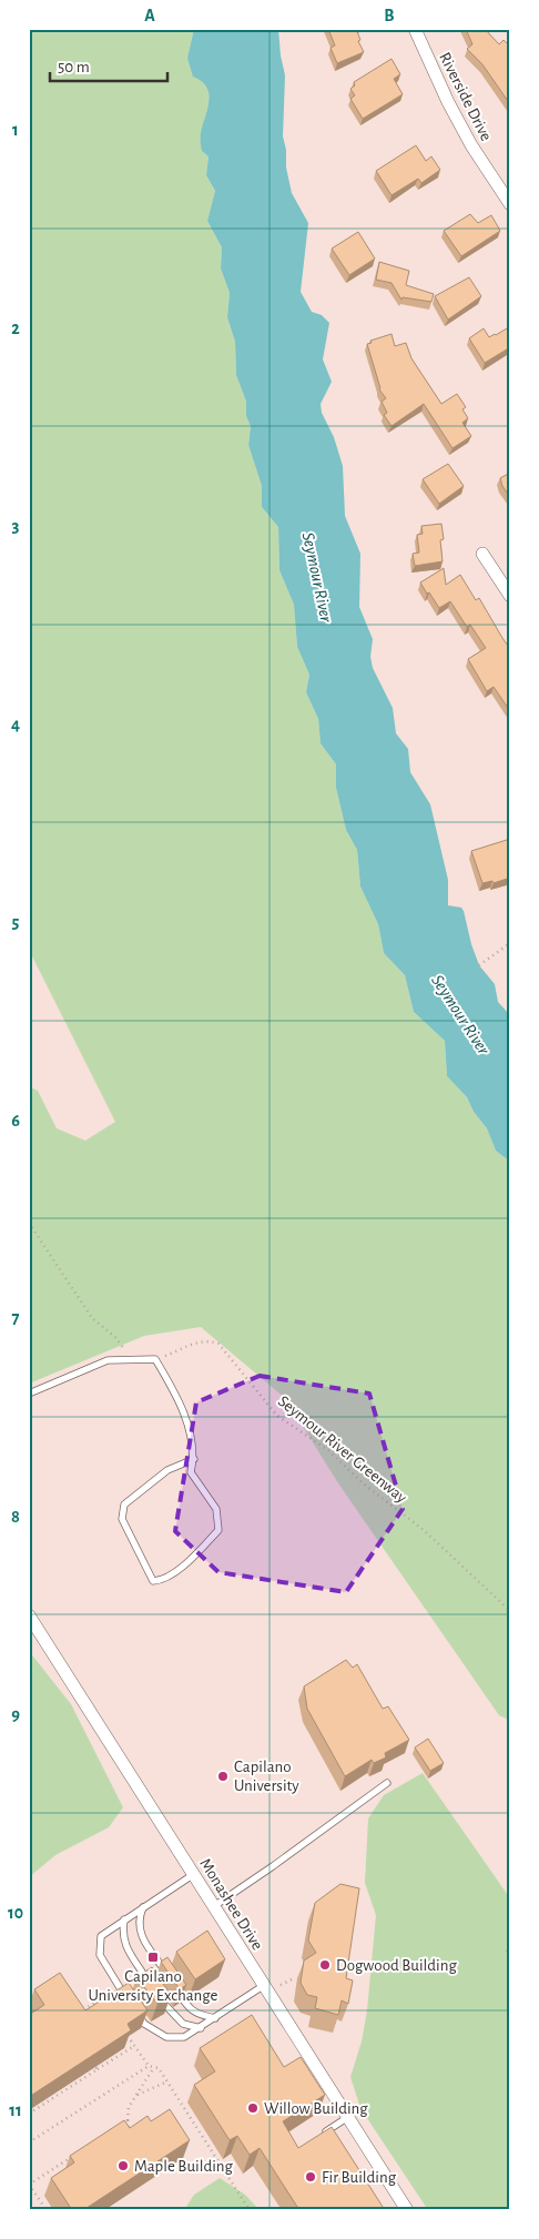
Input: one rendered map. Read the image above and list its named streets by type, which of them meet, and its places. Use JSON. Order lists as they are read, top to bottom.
{
  "streets": {
    "street": ["Riverside Drive", "Monashee Drive"],
    "path": ["Seymour River Greenway"]
  },
  "water": ["Seymour River"],
  "places": {
    "other": [
      "Capilano University",
      "Dogwood Building",
      "Willow Building",
      "Maple Building",
      "Fir Building"
    ],
    "transit": ["Capilano University Exchange"]
  },
  "scale_bar": "50 m",
  "grid": {
    "columns": ["A", "B"],
    "rows": [
      "1",
      "2",
      "3",
      "4",
      "5",
      "6",
      "7",
      "8",
      "9",
      "10",
      "11"
    ]
  }
}
